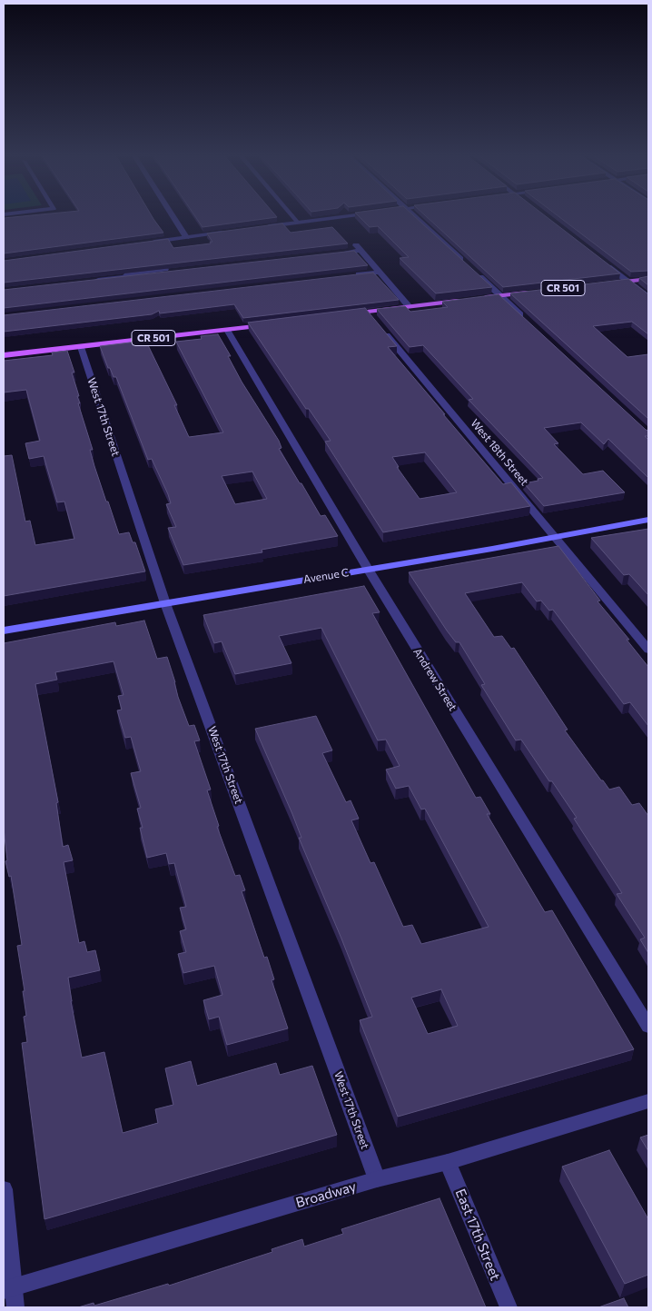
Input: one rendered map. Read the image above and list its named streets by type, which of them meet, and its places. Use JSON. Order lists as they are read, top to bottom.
{
  "streets": {
    "main road": ["CR 501", "Avenue C"],
    "street": [
      "West 17th Street",
      "West 18th Street",
      "Andrew Street",
      "Broadway",
      "East 17th Street"
    ]
  },
  "crossings": [
    ["CR 501", "West 17th Street"],
    ["CR 501", "Andrew Street"],
    ["West 17th Street", "Avenue C"],
    ["West 17th Street", "Broadway"],
    ["West 18th Street", "Avenue C"],
    ["Avenue C", "Andrew Street"],
    ["Broadway", "East 17th Street"]
  ]
}
